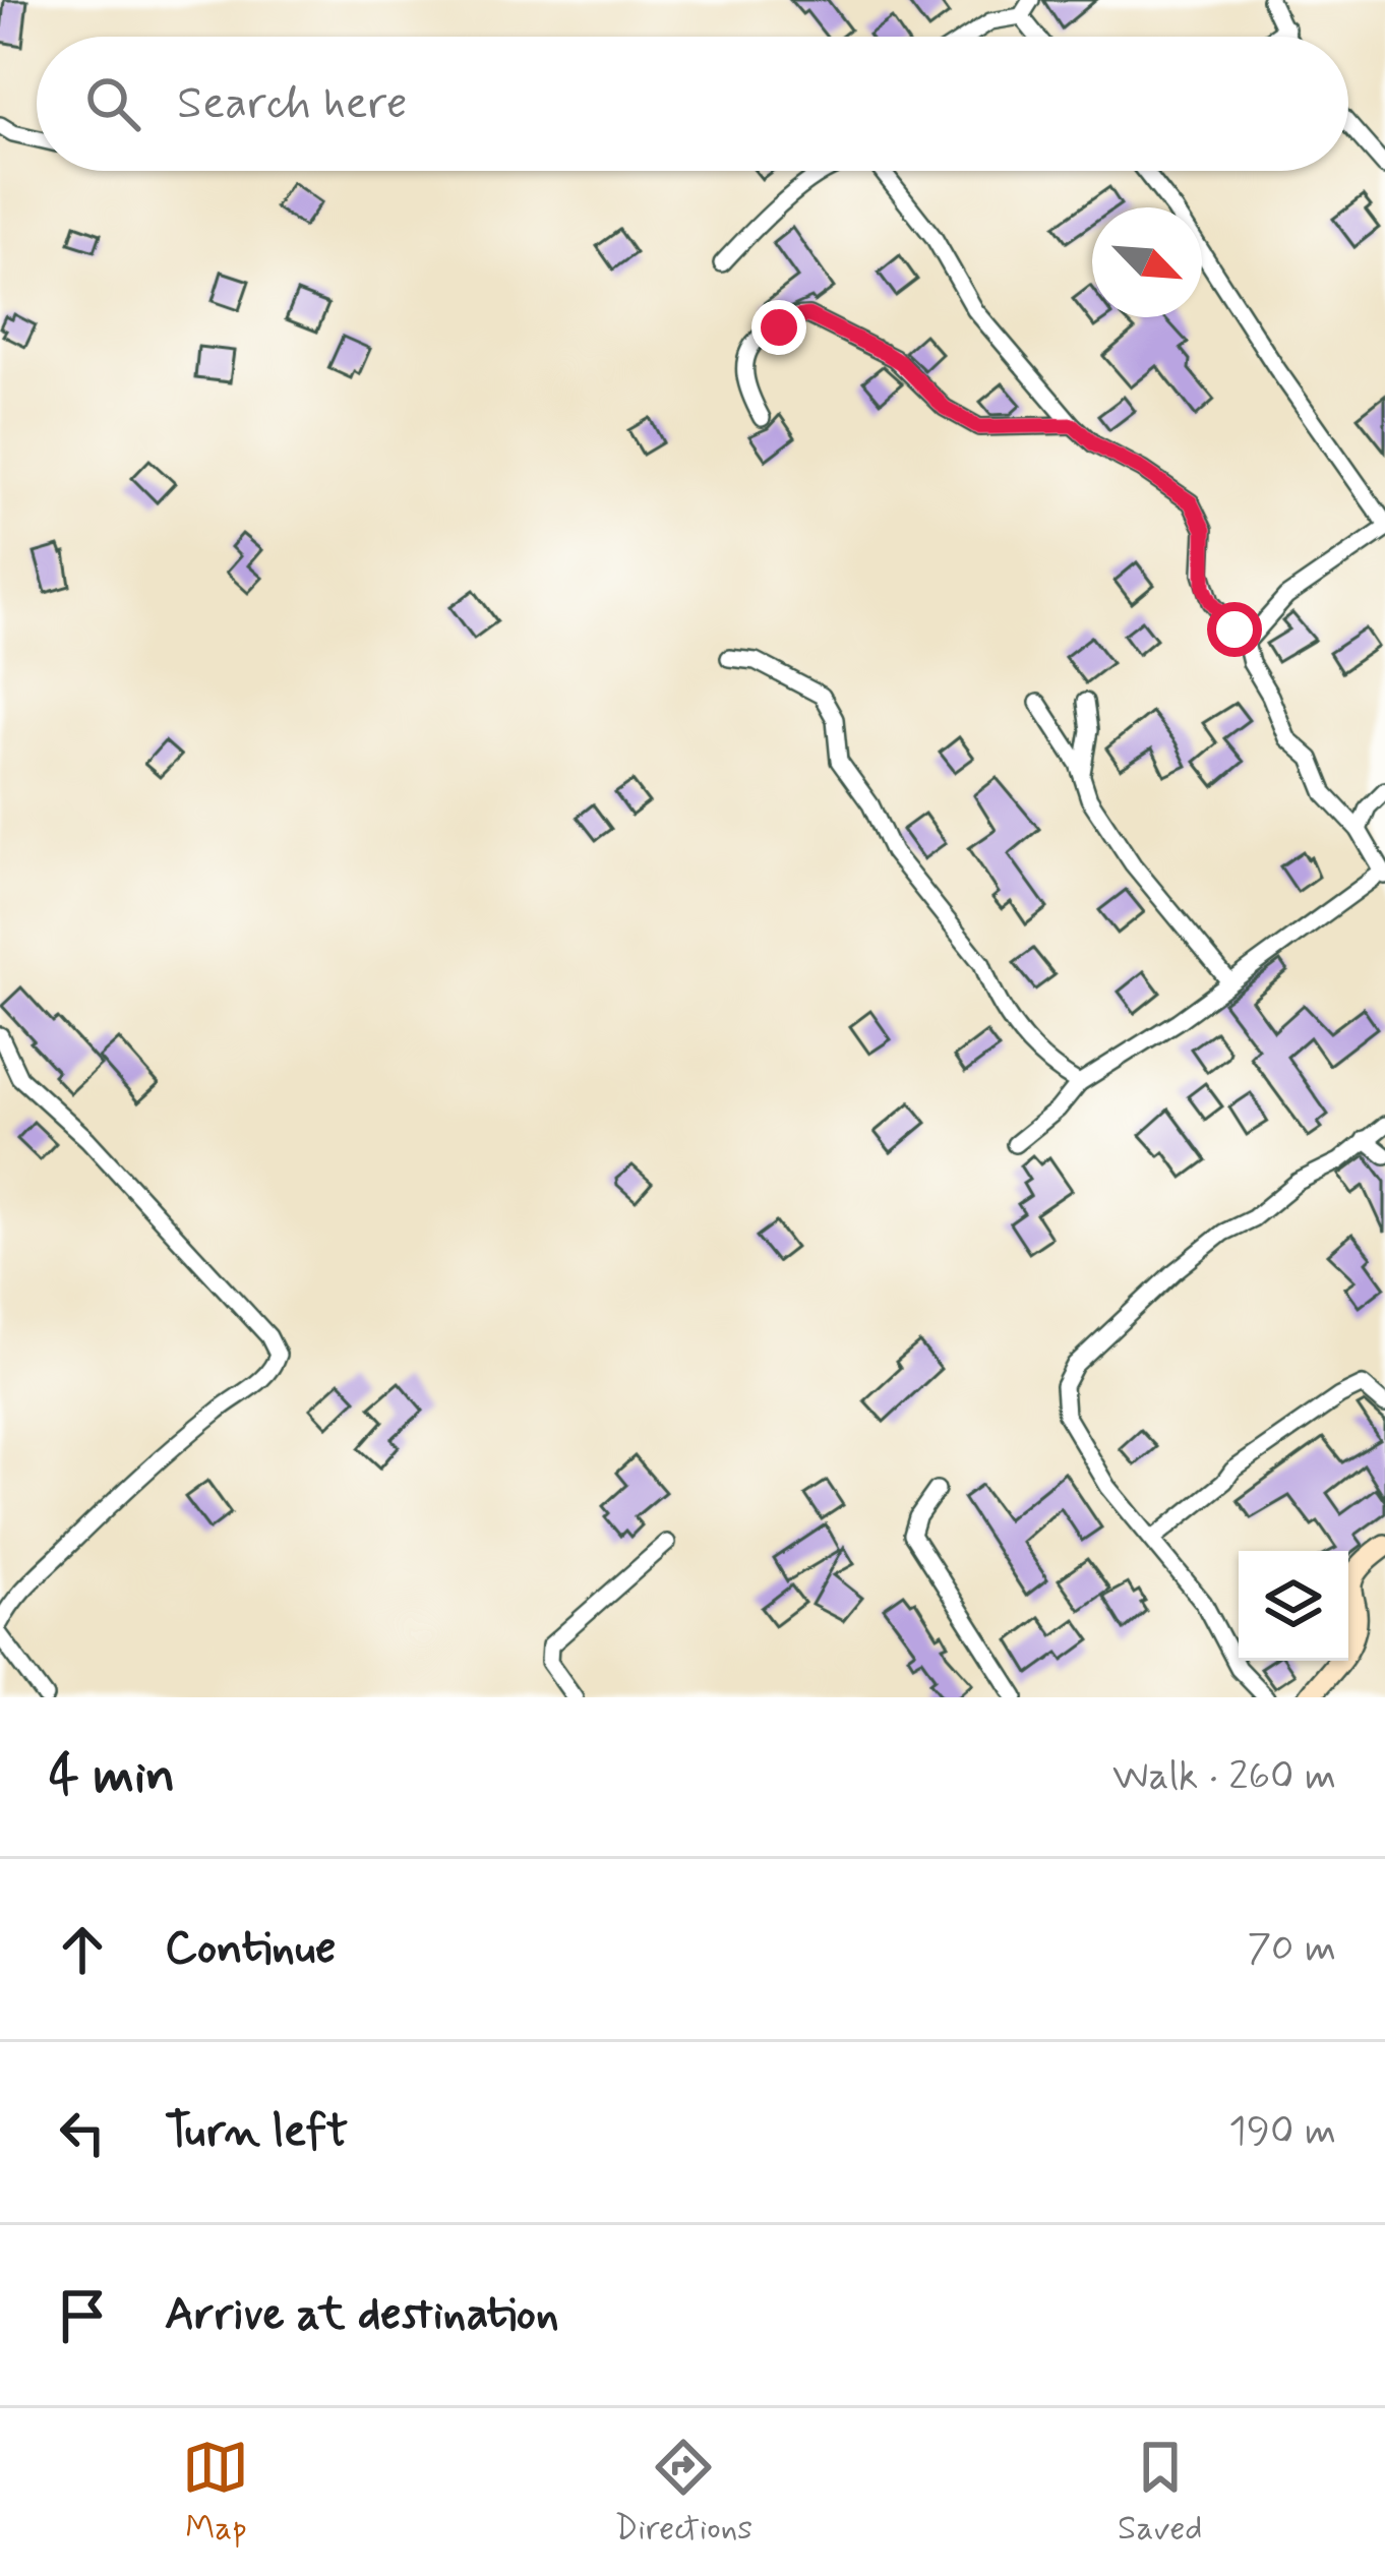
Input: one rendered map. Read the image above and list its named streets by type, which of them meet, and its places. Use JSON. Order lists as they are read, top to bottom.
{
  "north": "bottom right",
  "page": {
    "search": "Search here",
    "heading": ["4 min", "Walk · 260 m"],
    "list": [
      ["Continue", "70 m"],
      ["Turn left", "190 m"],
      "Arrive at destination"
    ],
    "nav": ["Map", "Directions", "Saved"]
  }
}
